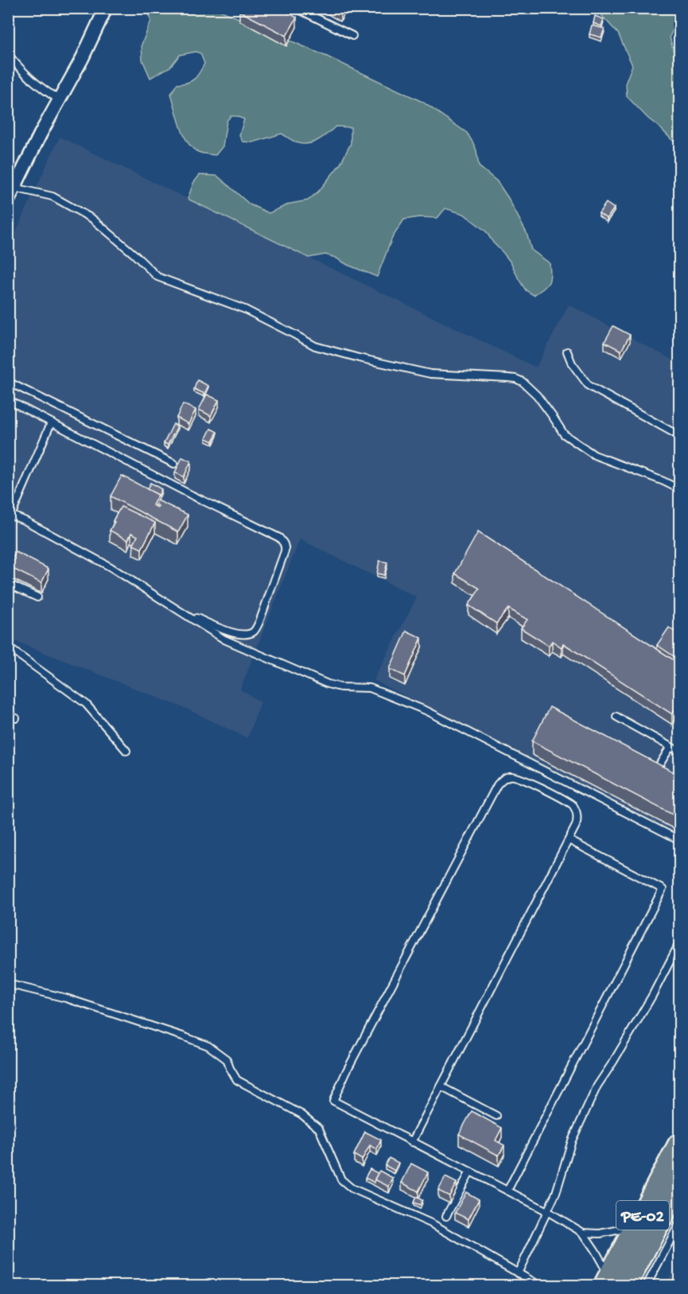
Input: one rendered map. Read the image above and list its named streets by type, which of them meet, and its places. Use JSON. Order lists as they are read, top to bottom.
{
  "streets": {
    "highway": ["PE-02"]
  }
}
